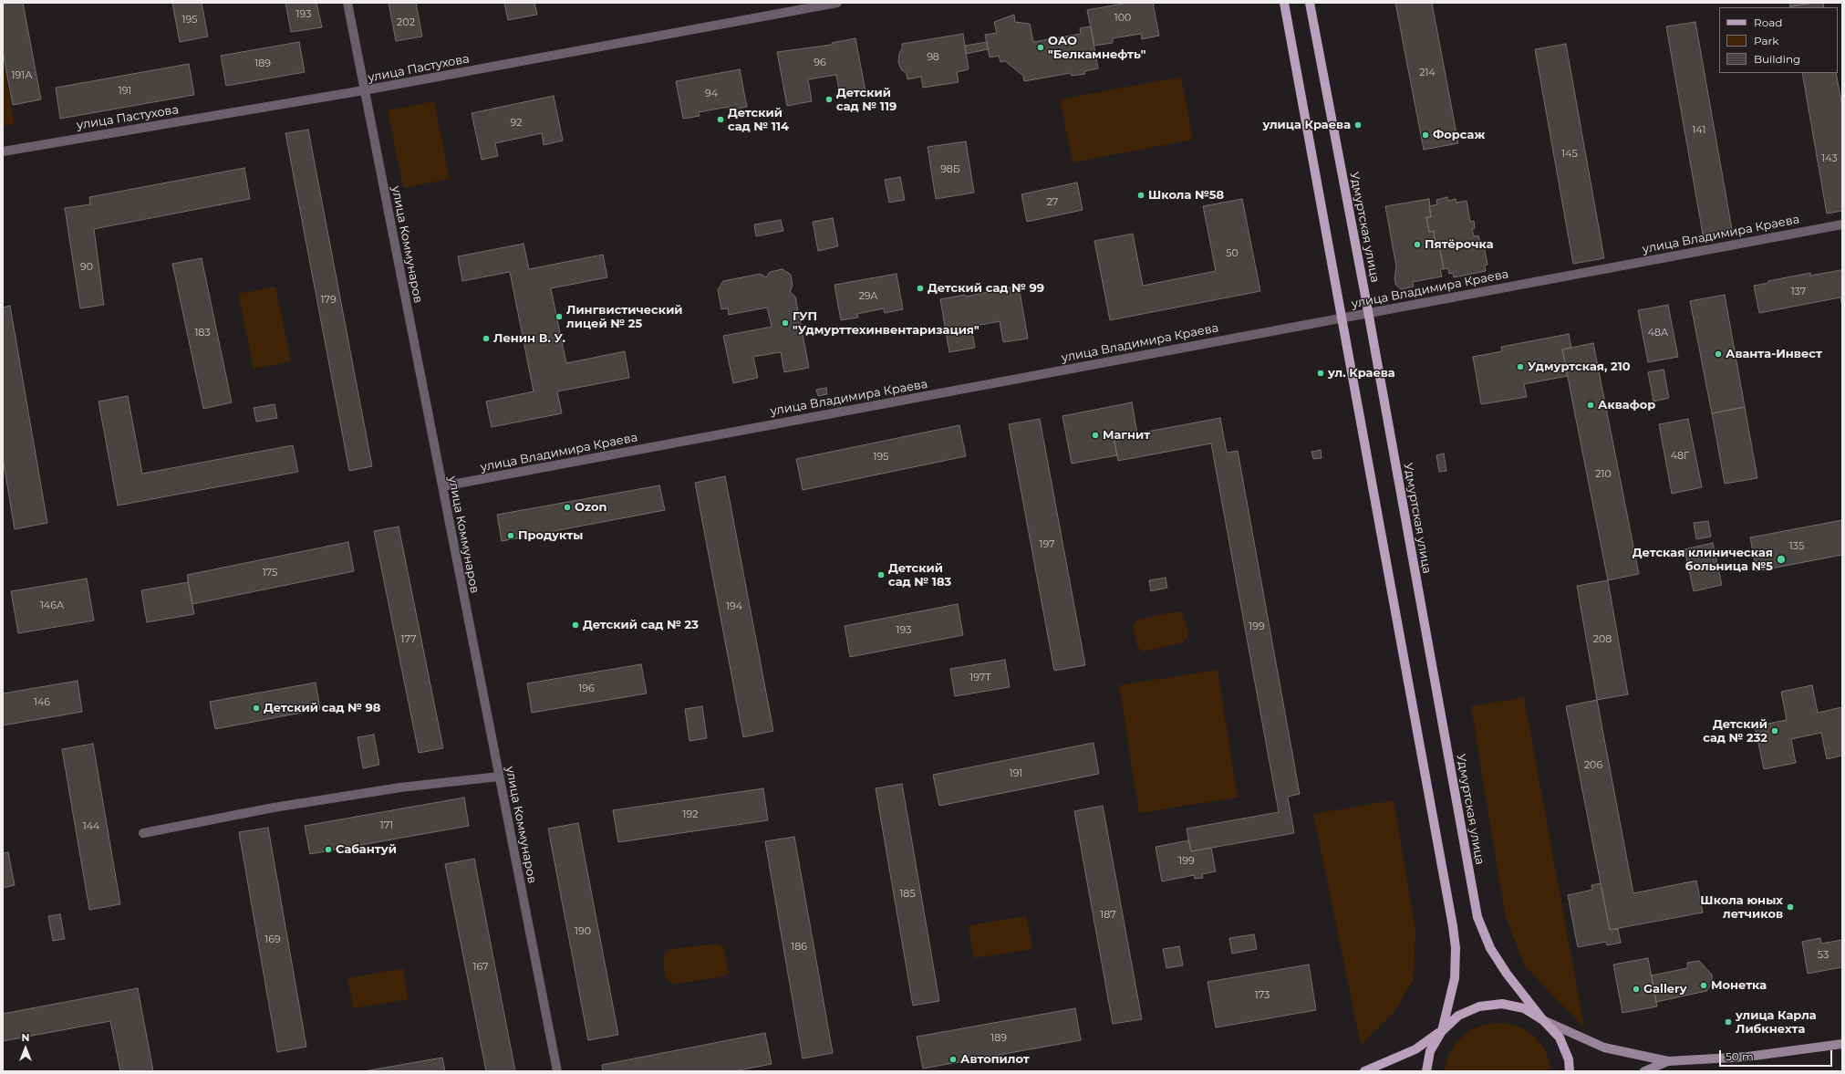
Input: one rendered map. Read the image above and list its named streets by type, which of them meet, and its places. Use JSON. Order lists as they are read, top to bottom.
{
  "streets": {
    "main road": ["Удмуртская улица"],
    "street": ["улица Пастухова", "улица Владимира Краева", "улица Коммунаров"]
  },
  "crossings": [
    ["улица Пастухова", "улица Коммунаров"],
    ["Удмуртская улица", "улица Владимира Краева"],
    ["улица Владимира Краева", "улица Коммунаров"]
  ],
  "places": [
    "ОАО \"Белкамнефть\"",
    "Детский сад № 119",
    "Детский сад № 114",
    "улица Краева",
    "Форсаж",
    "Школа №58",
    "Пятёрочка",
    "Детский сад № 99",
    "Лингвистический лицей № 25",
    "ГУП \"Удмурттехинвентаризация\"",
    "Ленин В. У.",
    "Аванта-Инвест",
    "Удмуртская, 210",
    "ул. Краева",
    "Аквафор",
    "Магнит",
    "Ozon",
    "Продукты",
    "Детская клиническая больница №5",
    "Детский сад № 183",
    "Детский сад № 23",
    "Детский сад № 98",
    "Детский сад № 232",
    "Сабантуй",
    "Школа юных летчиков",
    "Монетка",
    "Gallery",
    "улица Карла Либкнехта",
    "Автопилот"
  ],
  "house_numbers": [
    "193",
    "100",
    "195",
    "202",
    "98",
    "96",
    "189",
    "214",
    "191А",
    "191",
    "94",
    "92",
    "141",
    "145",
    "143",
    "98Б",
    "27",
    "50",
    "90",
    "137",
    "29А",
    "179",
    "183",
    "48А",
    "48Г",
    "195",
    "210",
    "197",
    "135",
    "175",
    "146А",
    "194",
    "199",
    "193",
    "177",
    "208",
    "197Т",
    "196",
    "146",
    "206",
    "191",
    "192",
    "171",
    "144",
    "199",
    "185",
    "187",
    "190",
    "169",
    "186",
    "53",
    "167",
    "173",
    "189"
  ],
  "legend": ["Road", "Park", "Building"],
  "scale_bar": "50 m",
  "north": "top"
}
